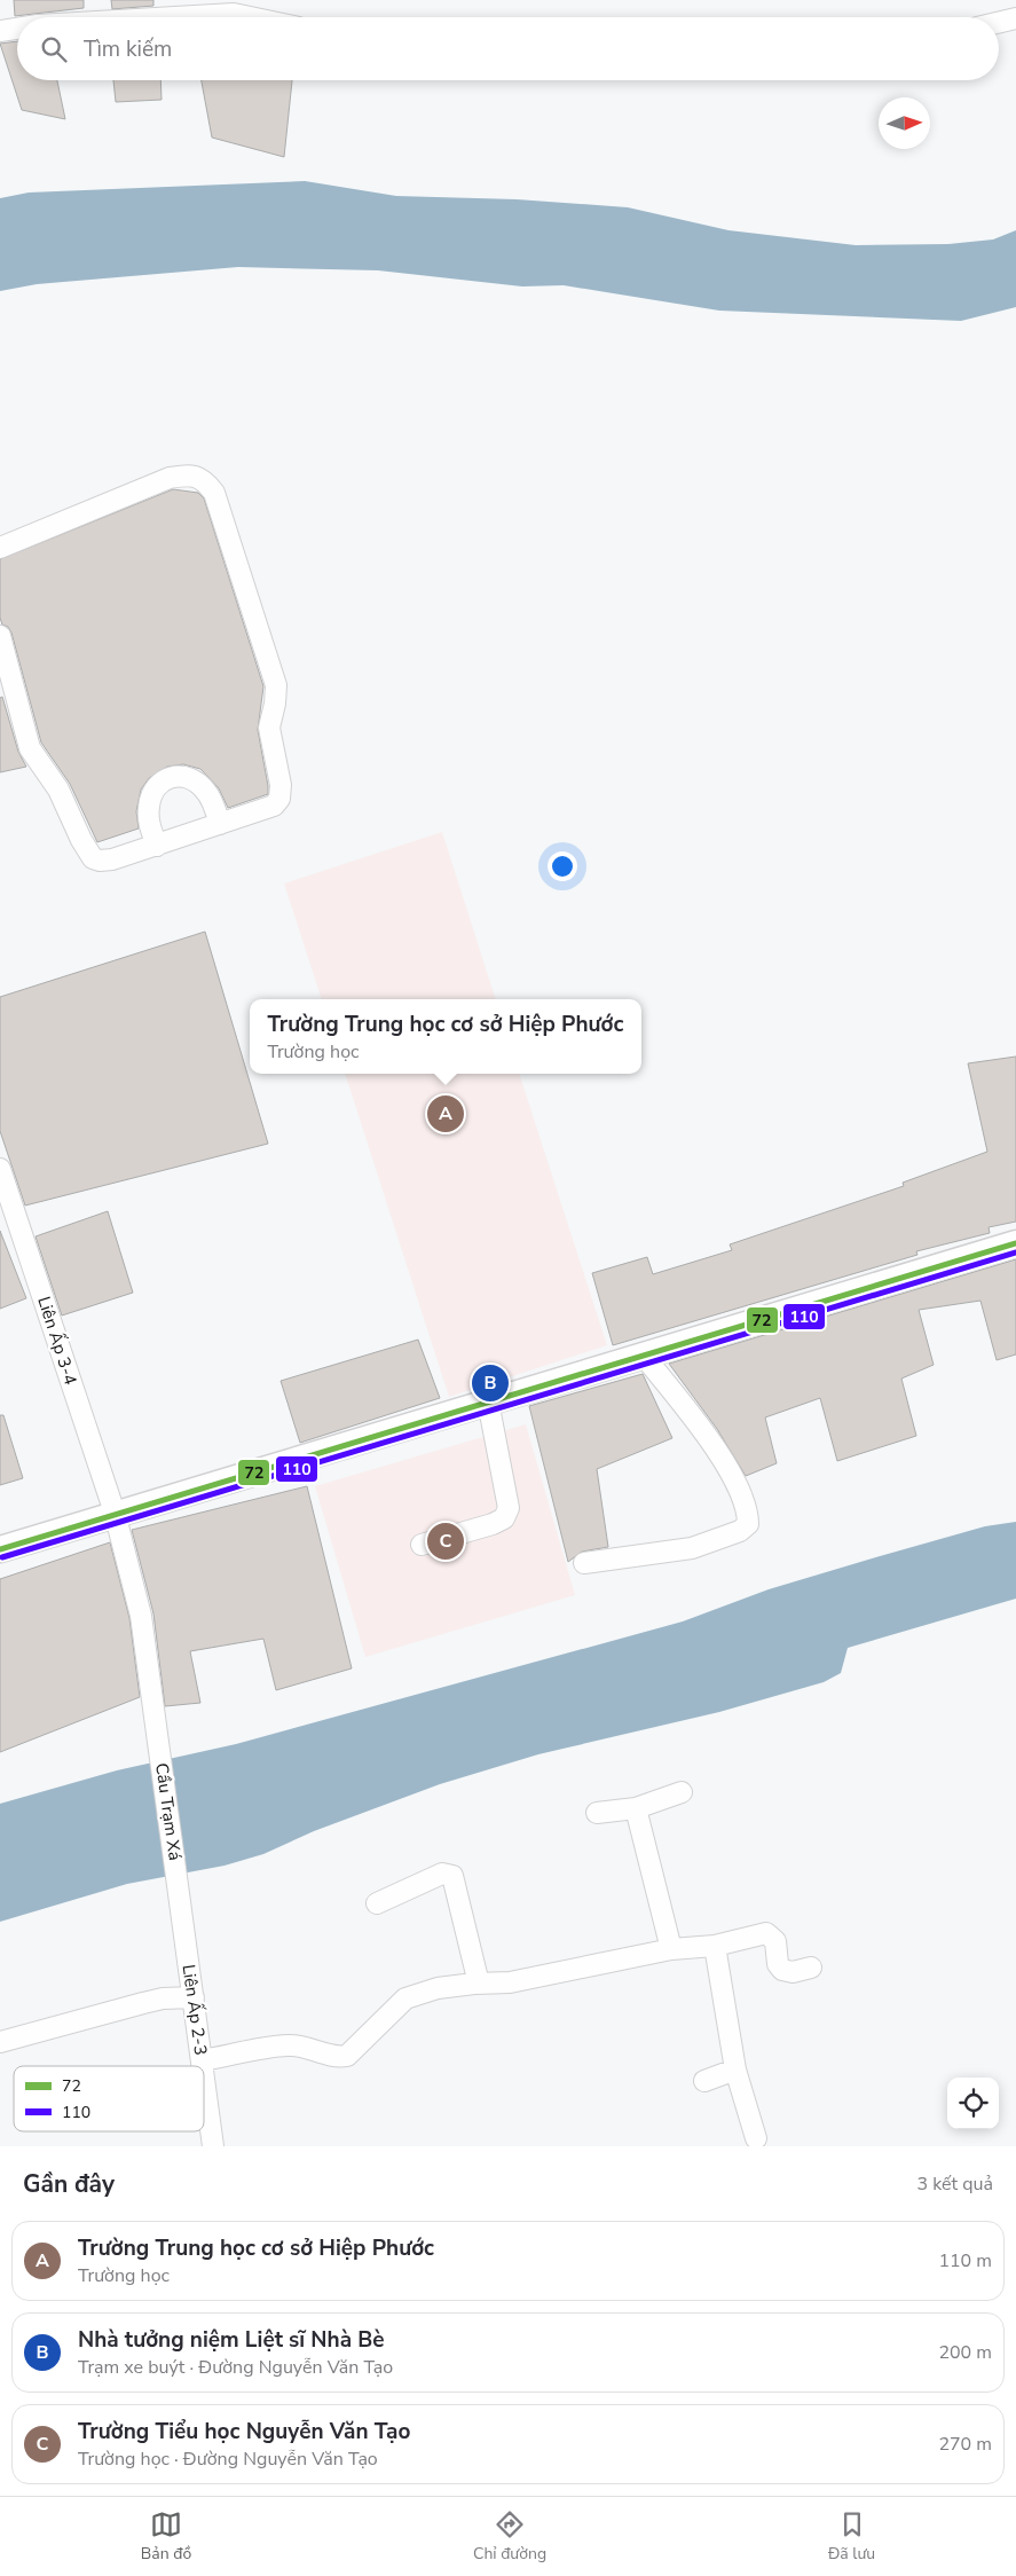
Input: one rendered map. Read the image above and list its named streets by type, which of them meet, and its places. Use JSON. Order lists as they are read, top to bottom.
{
  "streets": {
    "street": ["Liên Ấp 3-4", "Cầu Trạm Xá", "Liên Ấp 2-3"]
  },
  "crossings": [
    ["Liên Ấp 3-4", "Cầu Trạm Xá"],
    ["Cầu Trạm Xá", "Liên Ấp 2-3"]
  ],
  "lines": ["transit line 72", "transit line 110"],
  "legend": ["72", "110"],
  "north": "right",
  "page": {
    "search": "Tìm kiếm",
    "popup": ["Trường Trung học cơ sở Hiệp Phước", "Trường học"],
    "pins": ["A", "B", "C"],
    "heading": ["Gần đây", "3 kết quả"],
    "list": [
      {
        "mark": "A",
        "name": "Trường Trung học cơ sở Hiệp Phước",
        "note": "Trường học",
        "value": "110 m"
      },
      {
        "mark": "B",
        "name": "Nhà tưởng niệm Liệt sĩ Nhà Bè",
        "note": "Trạm xe buýt · Đường Nguyễn Văn Tạo",
        "value": "200 m"
      },
      {
        "mark": "C",
        "name": "Trường Tiểu học Nguyễn Văn Tạo",
        "note": "Trường học · Đường Nguyễn Văn Tạo",
        "value": "270 m"
      }
    ],
    "nav": ["Bản đồ", "Chỉ đường", "Đã lưu"]
  }
}
